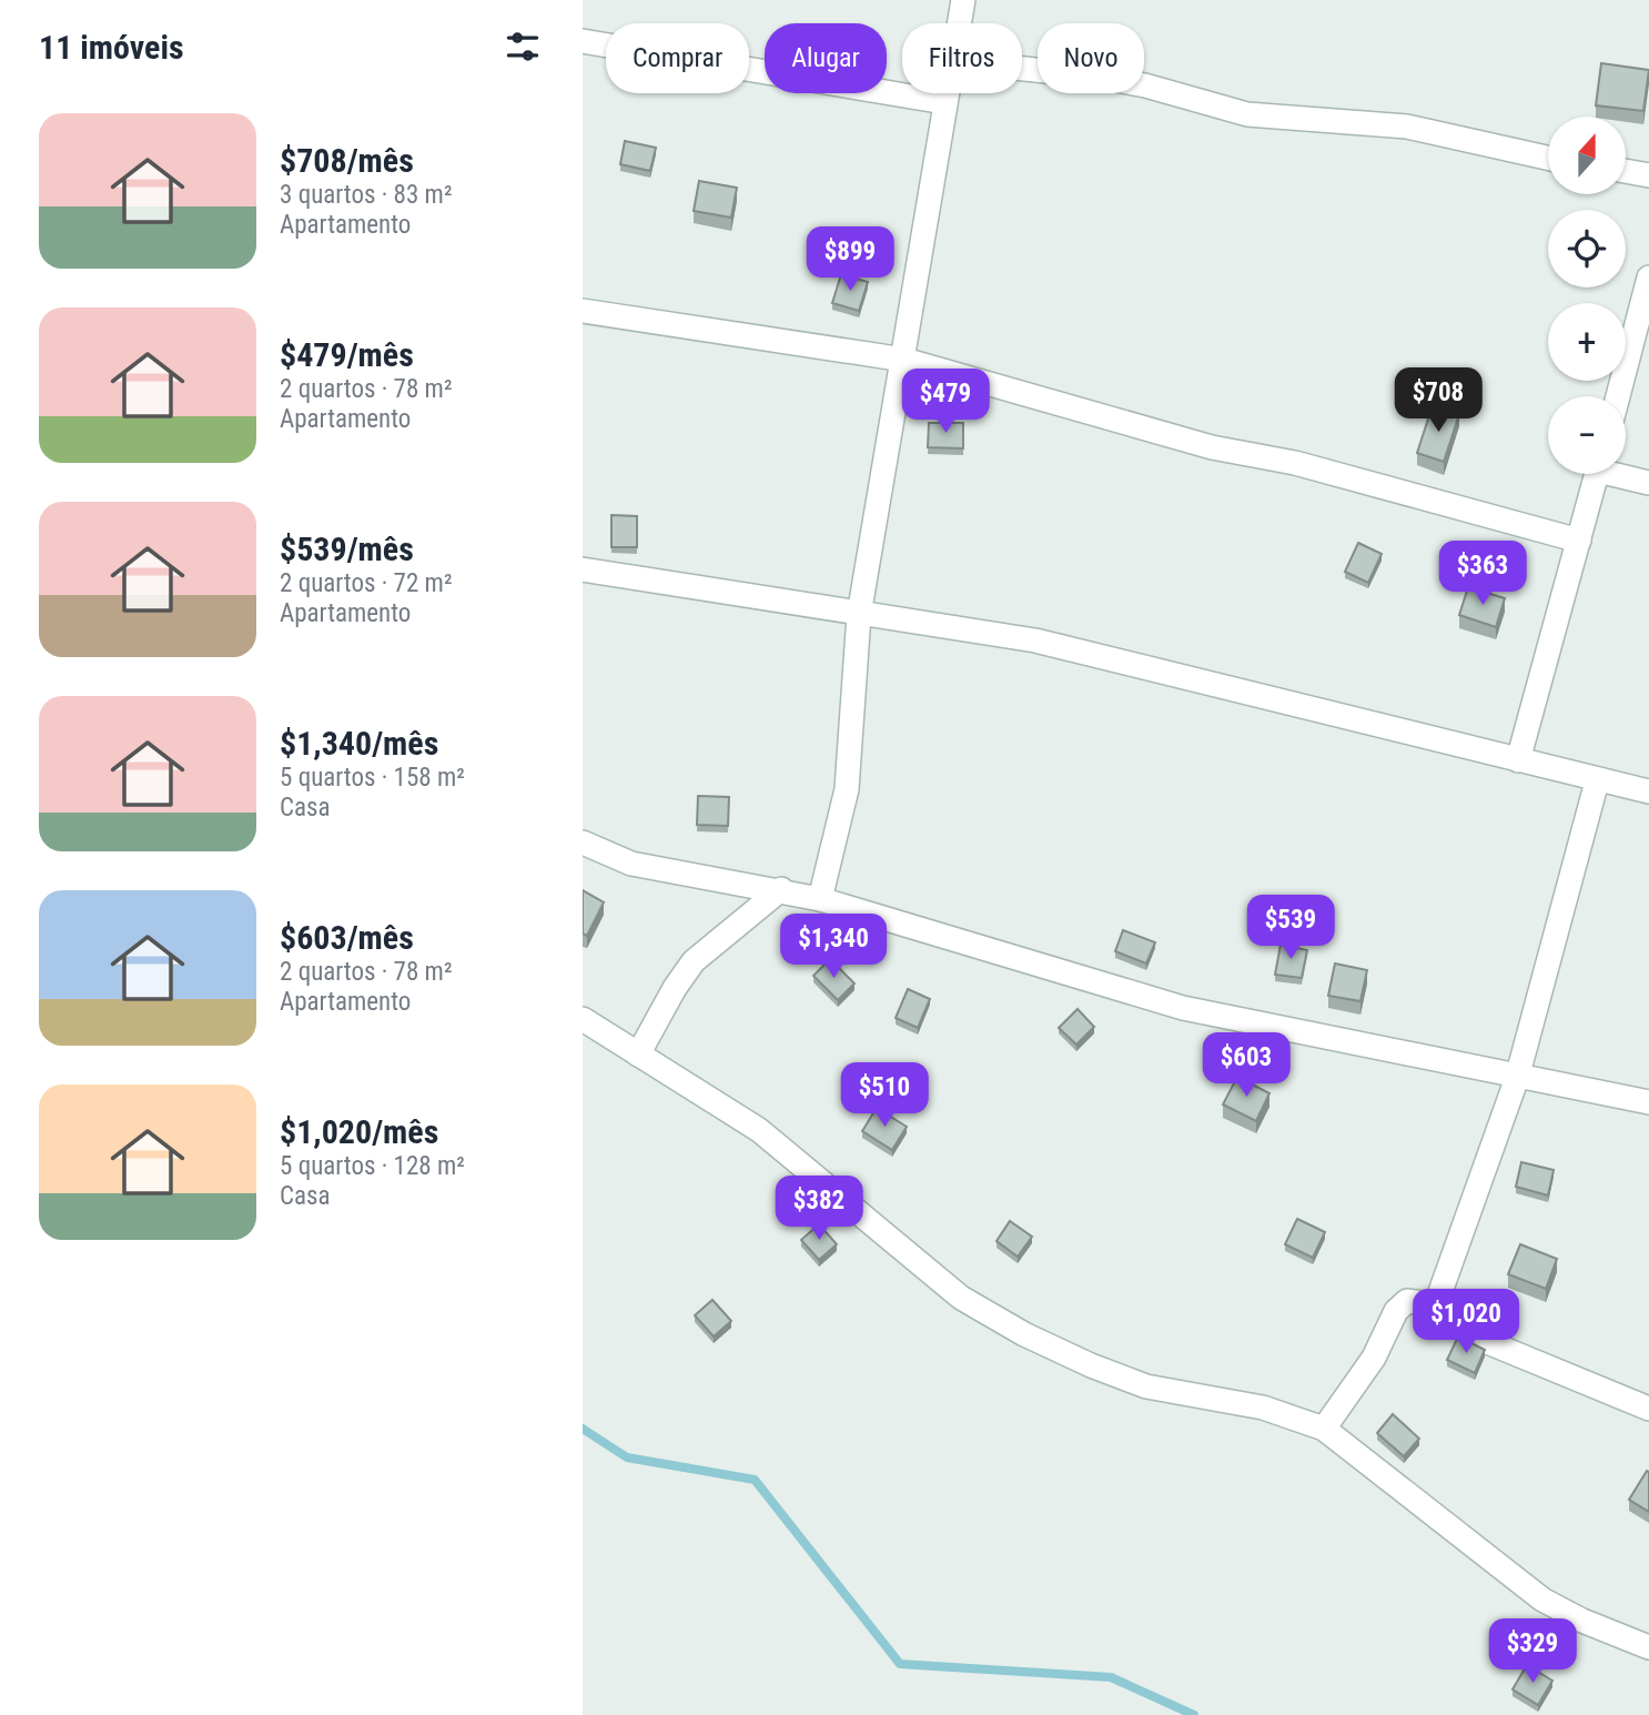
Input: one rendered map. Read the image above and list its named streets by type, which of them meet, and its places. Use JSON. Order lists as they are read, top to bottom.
{
  "north": "top",
  "page": {
    "heading": "11 imóveis",
    "chip": [
      "Comprar",
      "Alugar",
      "Filtros",
      "Novo"
    ],
    "list": [
      {
        "name": "$708/mês",
        "note": "3 quartos · 83 m² · Apartamento"
      },
      {
        "name": "$479/mês",
        "note": "2 quartos · 78 m² · Apartamento"
      },
      {
        "name": "$539/mês",
        "note": "2 quartos · 72 m² · Apartamento"
      },
      {
        "name": "$1,340/mês",
        "note": "5 quartos · 158 m² · Casa"
      },
      {
        "name": "$603/mês",
        "note": "2 quartos · 78 m² · Apartamento"
      },
      {
        "name": "$1,020/mês",
        "note": "5 quartos · 128 m² · Casa"
      }
    ],
    "map_buttons": ["+", "−"],
    "price": [
      "$899",
      "$708",
      "$479",
      "$363",
      "$539",
      "$1,340",
      "$603",
      "$510",
      "$382",
      "$1,020",
      "$329"
    ]
  }
}
